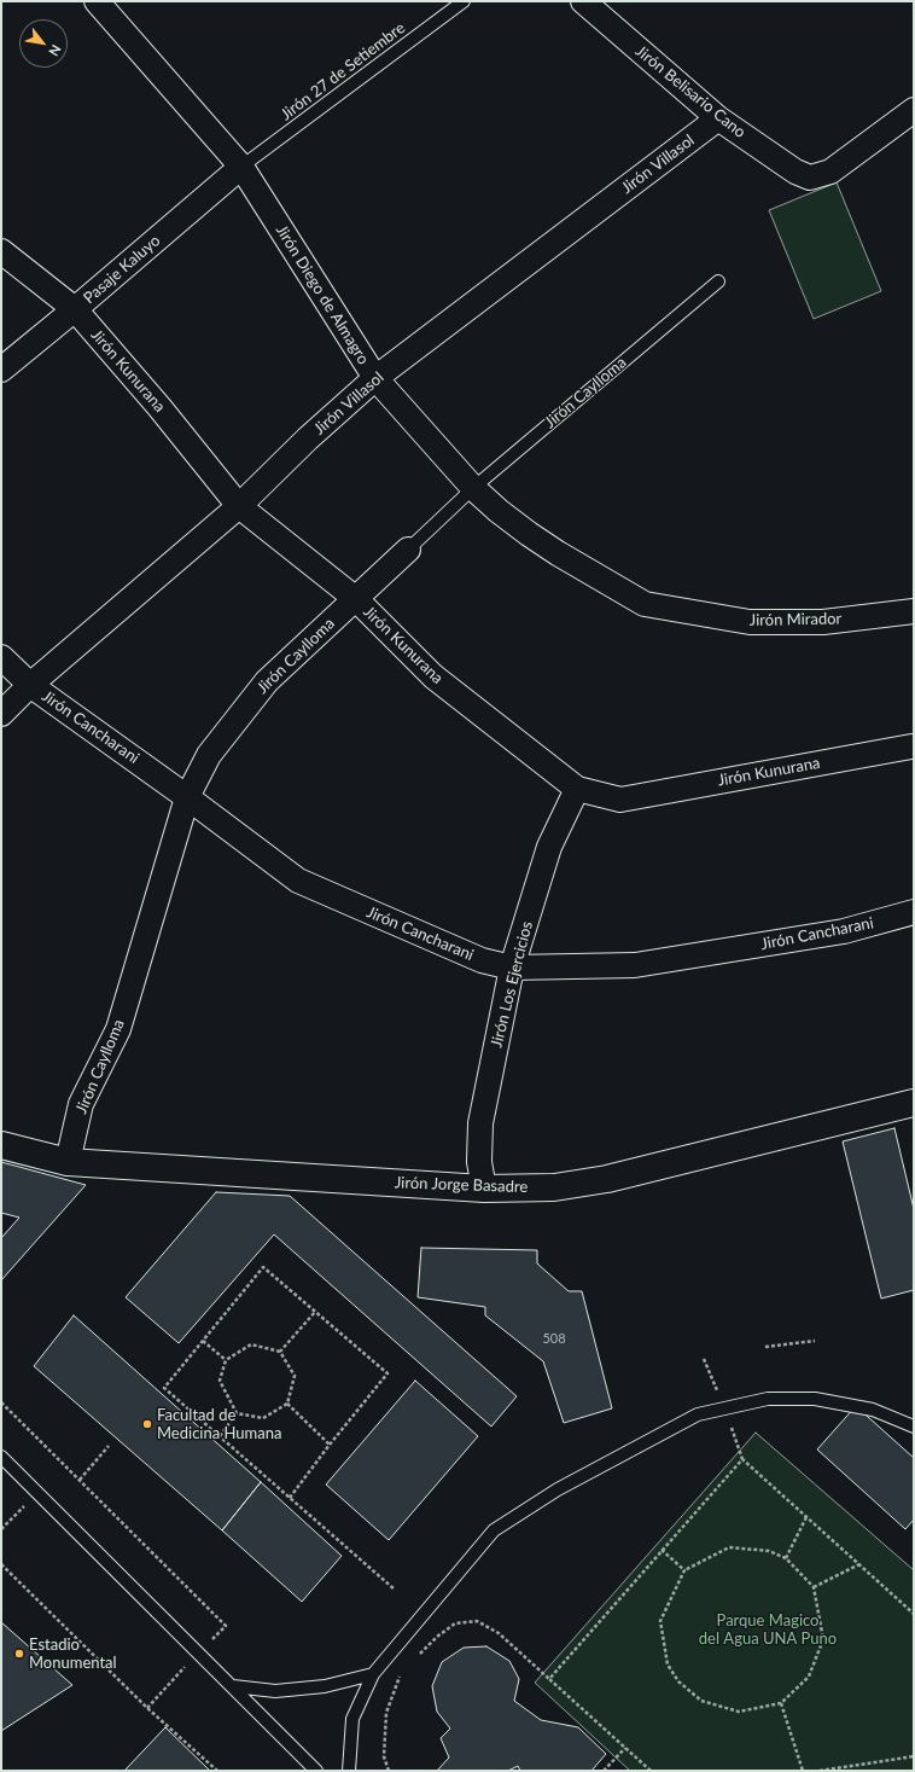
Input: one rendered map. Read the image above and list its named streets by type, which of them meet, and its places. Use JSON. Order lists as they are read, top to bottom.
{
  "streets": {
    "street": [
      "Jirón Belisario Cano",
      "Jirón Villasol",
      "Pasaje Kaluyo",
      "Jirón Diego de Almagro",
      "Jirón Kunurana",
      "Jirón Caylloma",
      "Jirón Mirador",
      "Jirón Cancharani",
      "Jirón Los Ejercicios",
      "Jirón Jorge Basadre"
    ],
    "lane": ["Jirón 27 de Setiembre"]
  },
  "crossings": [
    ["Jirón 27 de Setiembre", "Pasaje Kaluyo"],
    ["Jirón 27 de Setiembre", "Jirón Diego de Almagro"],
    ["Jirón Belisario Cano", "Jirón Villasol"],
    ["Jirón Villasol", "Jirón Diego de Almagro"],
    ["Jirón Villasol", "Jirón Kunurana"],
    ["Jirón Villasol", "Jirón Cancharani"],
    ["Pasaje Kaluyo", "Jirón Diego de Almagro"],
    ["Pasaje Kaluyo", "Jirón Kunurana"],
    ["Jirón Diego de Almagro", "Jirón Caylloma"],
    ["Jirón Diego de Almagro", "Jirón Mirador"],
    ["Jirón Kunurana", "Jirón Caylloma"],
    ["Jirón Kunurana", "Jirón Los Ejercicios"],
    ["Jirón Caylloma", "Jirón Cancharani"],
    ["Jirón Caylloma", "Jirón Jorge Basadre"],
    ["Jirón Cancharani", "Jirón Los Ejercicios"],
    ["Jirón Los Ejercicios", "Jirón Jorge Basadre"]
  ],
  "parks": ["Parque Magico del Agua UNA Puno"],
  "places": ["Facultad de Medicina Humana", "Estadio Monumental"],
  "house_numbers": ["508"],
  "north": "bottom right"
}
